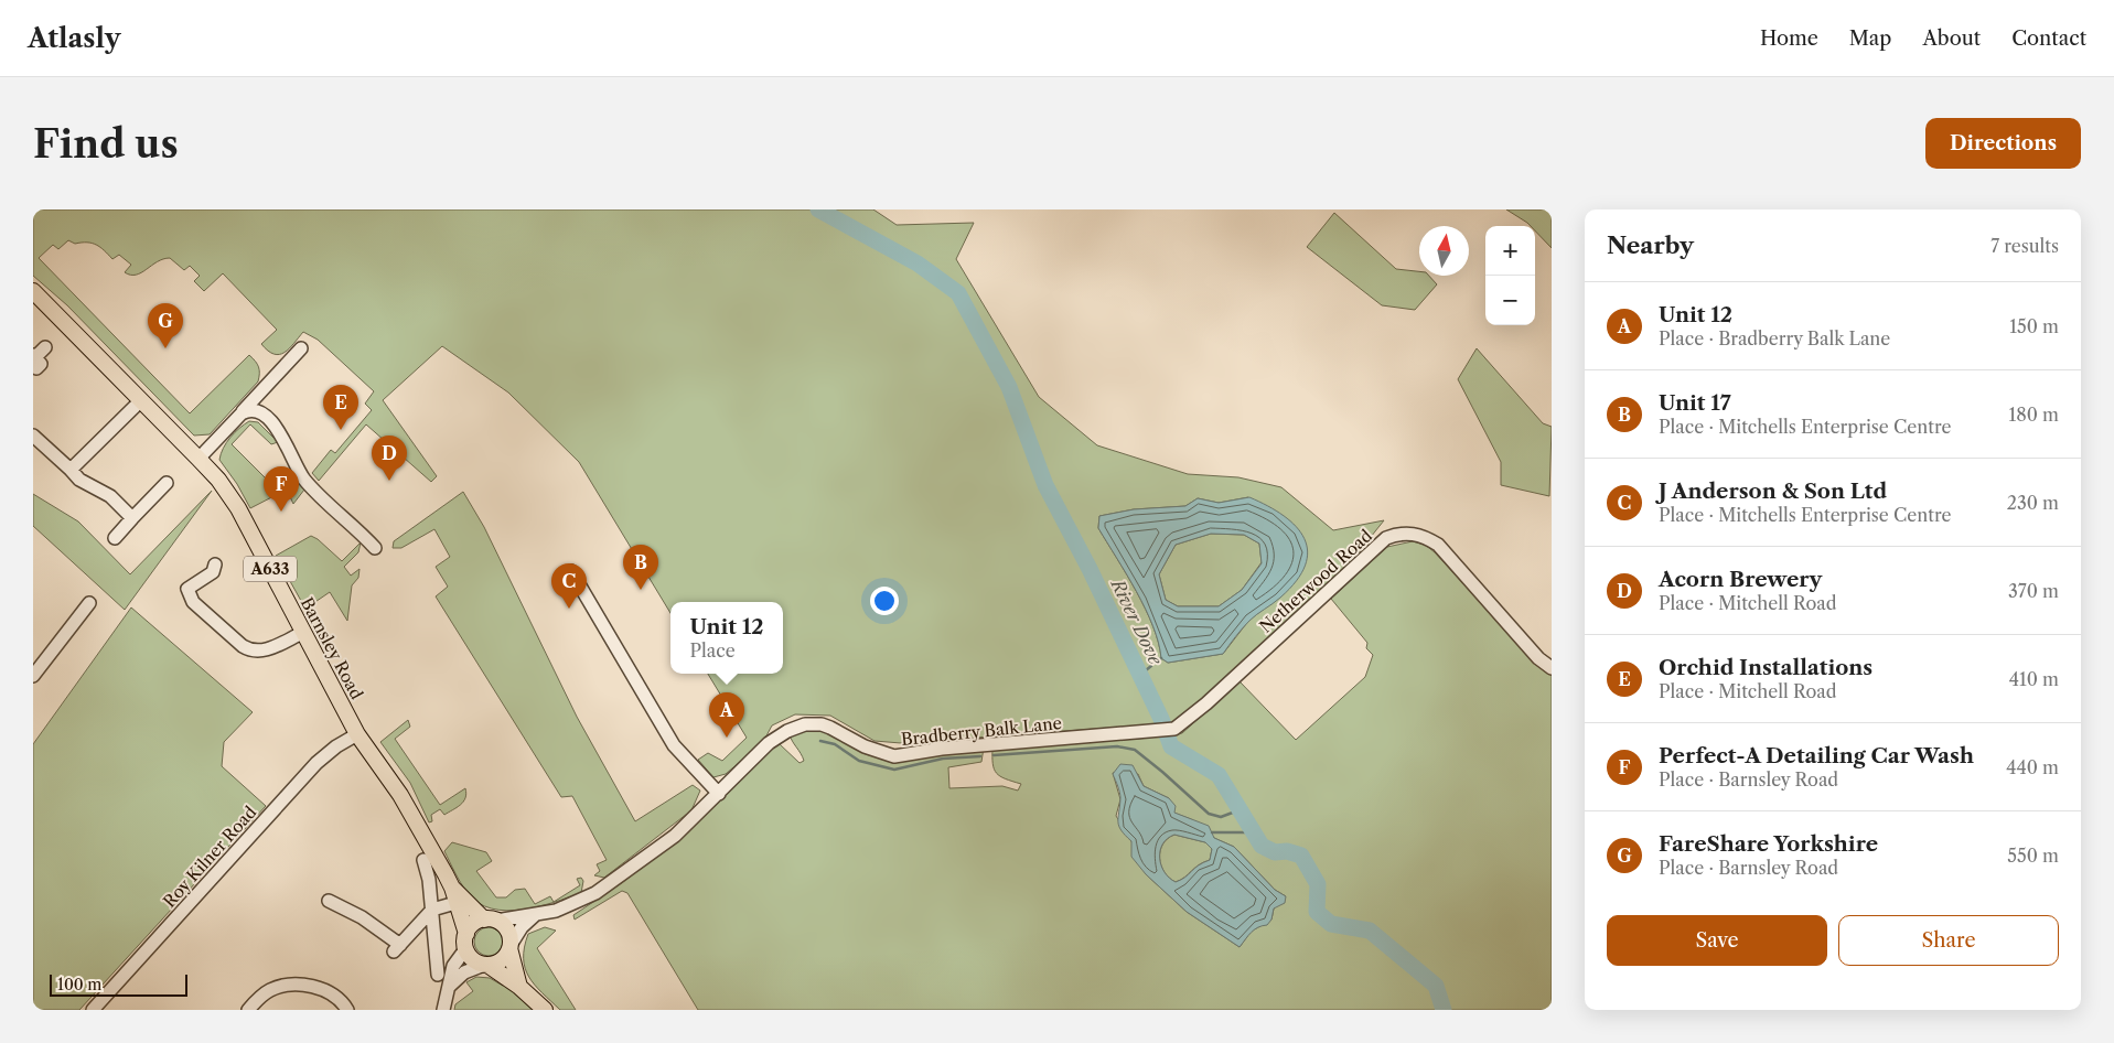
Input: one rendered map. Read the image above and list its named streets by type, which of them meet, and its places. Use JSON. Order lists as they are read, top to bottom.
{
  "streets": {
    "main road": ["A633", "Barnsley Road"],
    "street": ["Netherwood Road", "Bradberry Balk Lane", "Roy Kilner Road"]
  },
  "crossings": [
    ["Netherwood Road", "Bradberry Balk Lane"],
    ["Barnsley Road", "Bradberry Balk Lane"],
    ["Barnsley Road", "Roy Kilner Road"]
  ],
  "water": ["River Dove"],
  "scale_bar": "100 m",
  "north": "top",
  "page": {
    "header": "Atlasly",
    "nav": [
      "Home",
      "Map",
      "About",
      "Contact"
    ],
    "buttons": [
      "Directions",
      ["Save", "Share"]
    ],
    "title": "Find us",
    "heading": ["Nearby", "7 results"],
    "map_buttons": ["+", "−"],
    "list": [
      {
        "mark": "A",
        "name": "Unit 12",
        "note": "Place · Bradberry Balk Lane",
        "value": "150 m"
      },
      {
        "mark": "B",
        "name": "Unit 17",
        "note": "Place · Mitchells Enterprise Centre",
        "value": "180 m"
      },
      {
        "mark": "C",
        "name": "J Anderson & Son Ltd",
        "note": "Place · Mitchells Enterprise Centre",
        "value": "230 m"
      },
      {
        "mark": "D",
        "name": "Acorn Brewery",
        "note": "Place · Mitchell Road",
        "value": "370 m"
      },
      {
        "mark": "E",
        "name": "Orchid Installations",
        "note": "Place · Mitchell Road",
        "value": "410 m"
      },
      {
        "mark": "F",
        "name": "Perfect-A Detailing Car Wash",
        "note": "Place · Barnsley Road",
        "value": "440 m"
      },
      {
        "mark": "G",
        "name": "FareShare Yorkshire",
        "note": "Place · Barnsley Road",
        "value": "550 m"
      }
    ],
    "pins": [
      "G",
      "E",
      "D",
      "F",
      "B",
      "C",
      "A"
    ],
    "popup": ["Unit 12", "Place"],
    "scale": "100 m"
  }
}
